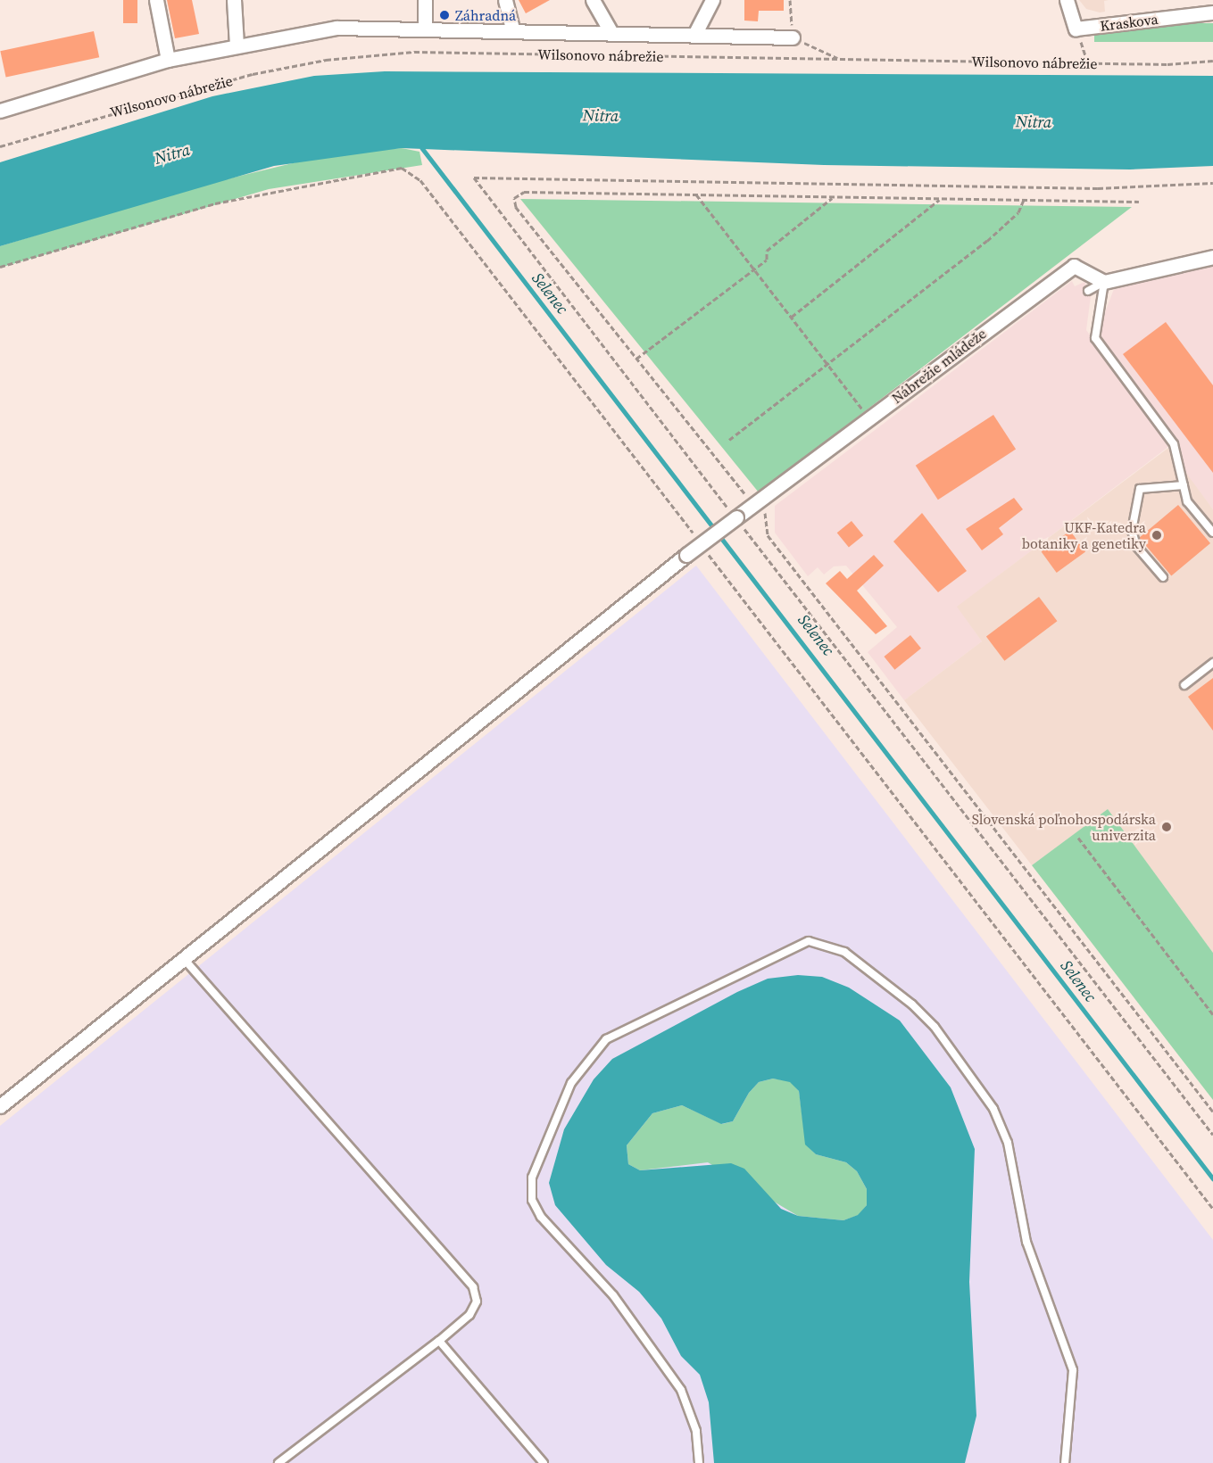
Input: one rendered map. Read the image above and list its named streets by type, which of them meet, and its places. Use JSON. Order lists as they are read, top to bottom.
{
  "streets": {
    "street": ["Kraskova", "Wilsonovo nábrežie", "Nábrežie mládeže"]
  },
  "water": ["Nitra", "Selenec"],
  "places": ["Záhradná", "UKF-Katedra botaniky a genetiky", "Slovenská poľnohospodárska univerzita"]
}
